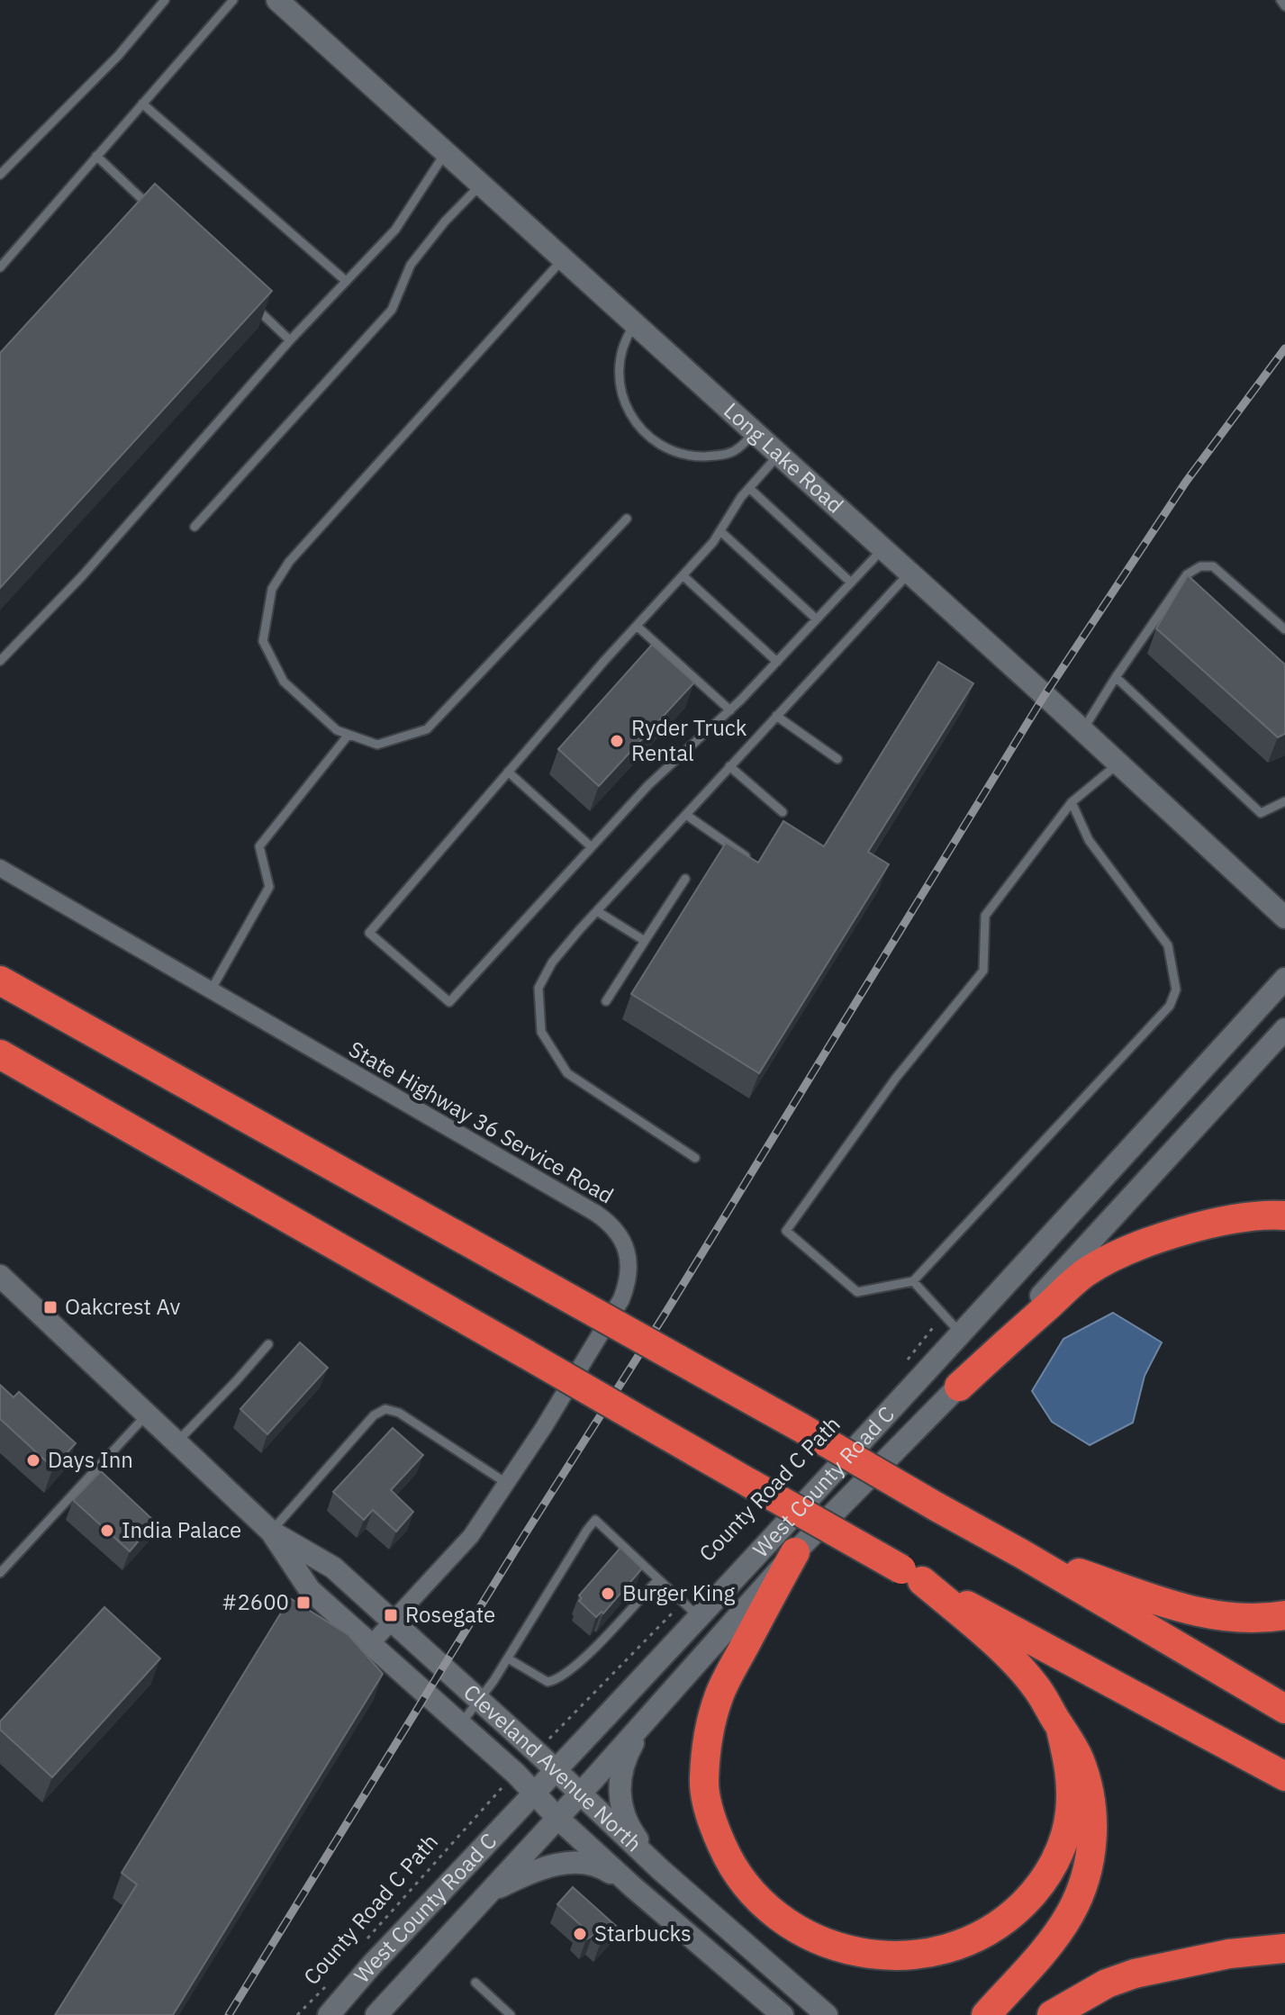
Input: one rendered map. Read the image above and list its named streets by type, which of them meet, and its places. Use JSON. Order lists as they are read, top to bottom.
{
  "streets": {
    "street": [
      "Long Lake Road",
      "State Highway 36 Service Road",
      "West County Road C",
      "Cleveland Avenue North"
    ],
    "path": ["County Road C Path"]
  },
  "crossings": [
    ["State Highway 36 Service Road", "Cleveland Avenue North"],
    ["West County Road C", "Cleveland Avenue North"]
  ],
  "places": {
    "other": [
      "Ryder Truck Rental",
      "Days Inn",
      "India Palace",
      "Burger King",
      "Starbucks"
    ],
    "transit": ["Oakcrest Av", "#2600", "Rosegate"]
  }
}
